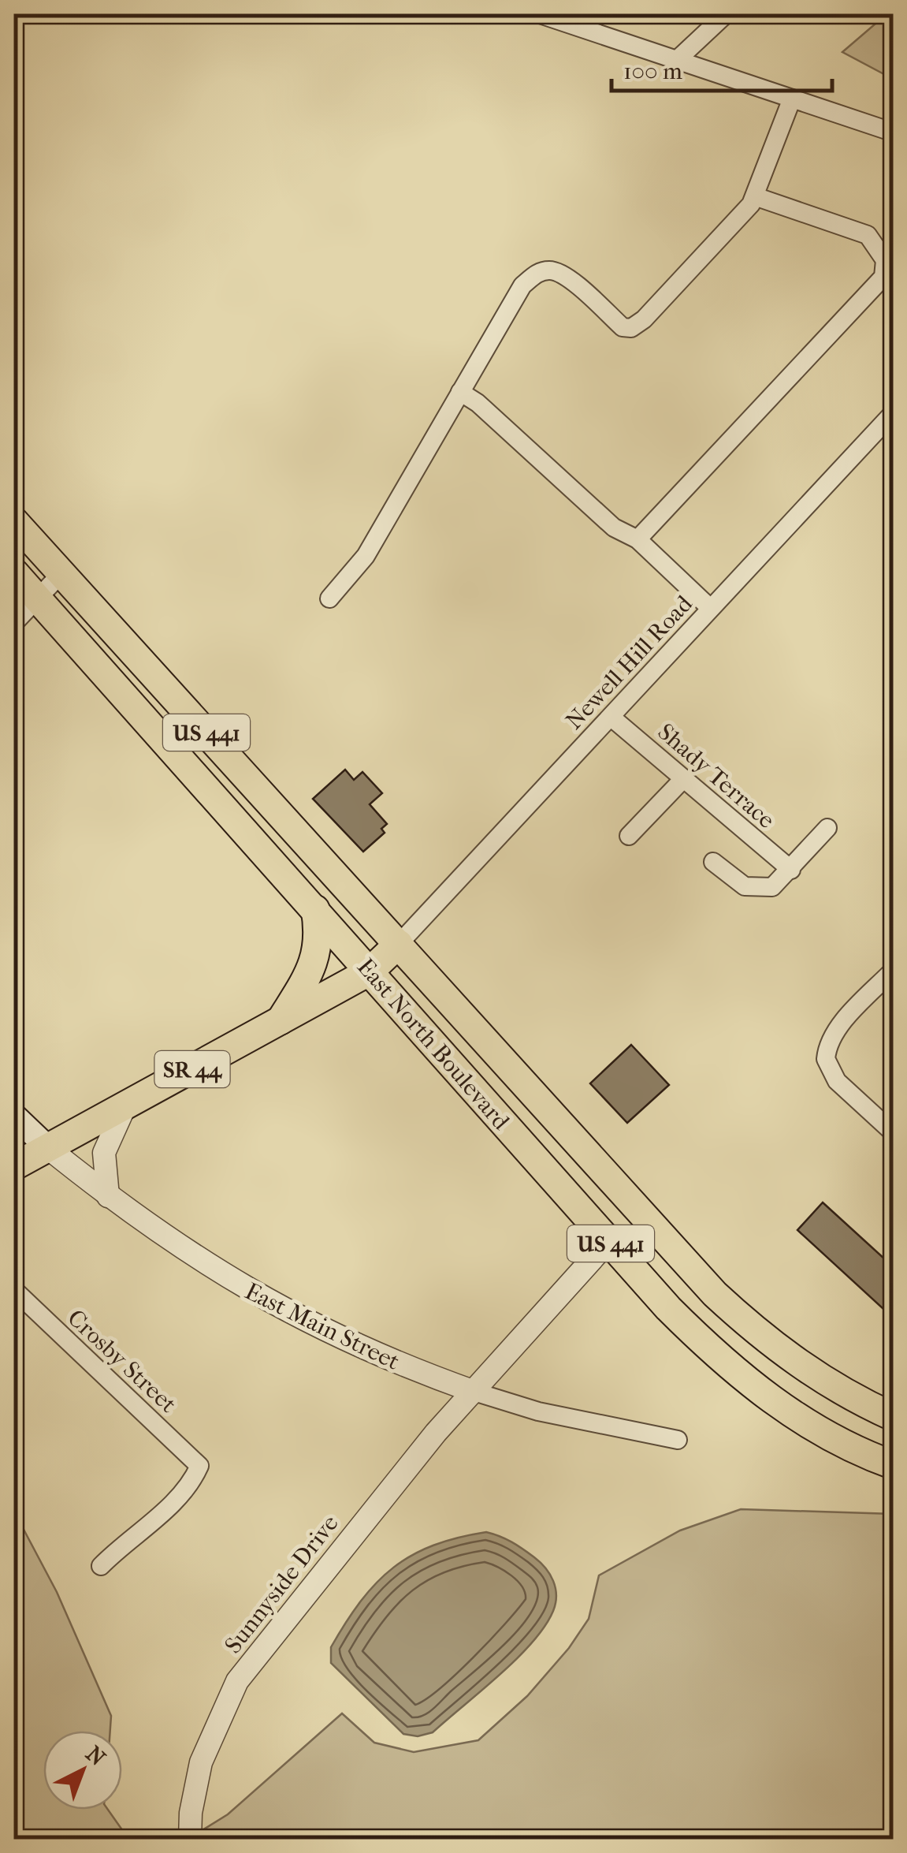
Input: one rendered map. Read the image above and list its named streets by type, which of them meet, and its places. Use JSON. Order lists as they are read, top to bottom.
{
  "streets": {
    "main road": [
      "US 441",
      "East North Boulevard",
      "SR 44",
      "East Main Street"
    ],
    "street": [
      "Newell Hill Road",
      "Shady Terrace",
      "Crosby Street",
      "Sunnyside Drive"
    ]
  },
  "crossings": [
    ["Newell Hill Road", "Shady Terrace"],
    ["Newell Hill Road", "East North Boulevard"],
    ["Newell Hill Road", "SR 44"],
    ["East North Boulevard", "SR 44"],
    ["East North Boulevard", "Sunnyside Drive"],
    ["SR 44", "East Main Street"],
    ["East Main Street", "Sunnyside Drive"]
  ],
  "scale_bar": "100 m",
  "north": "top right"
}
